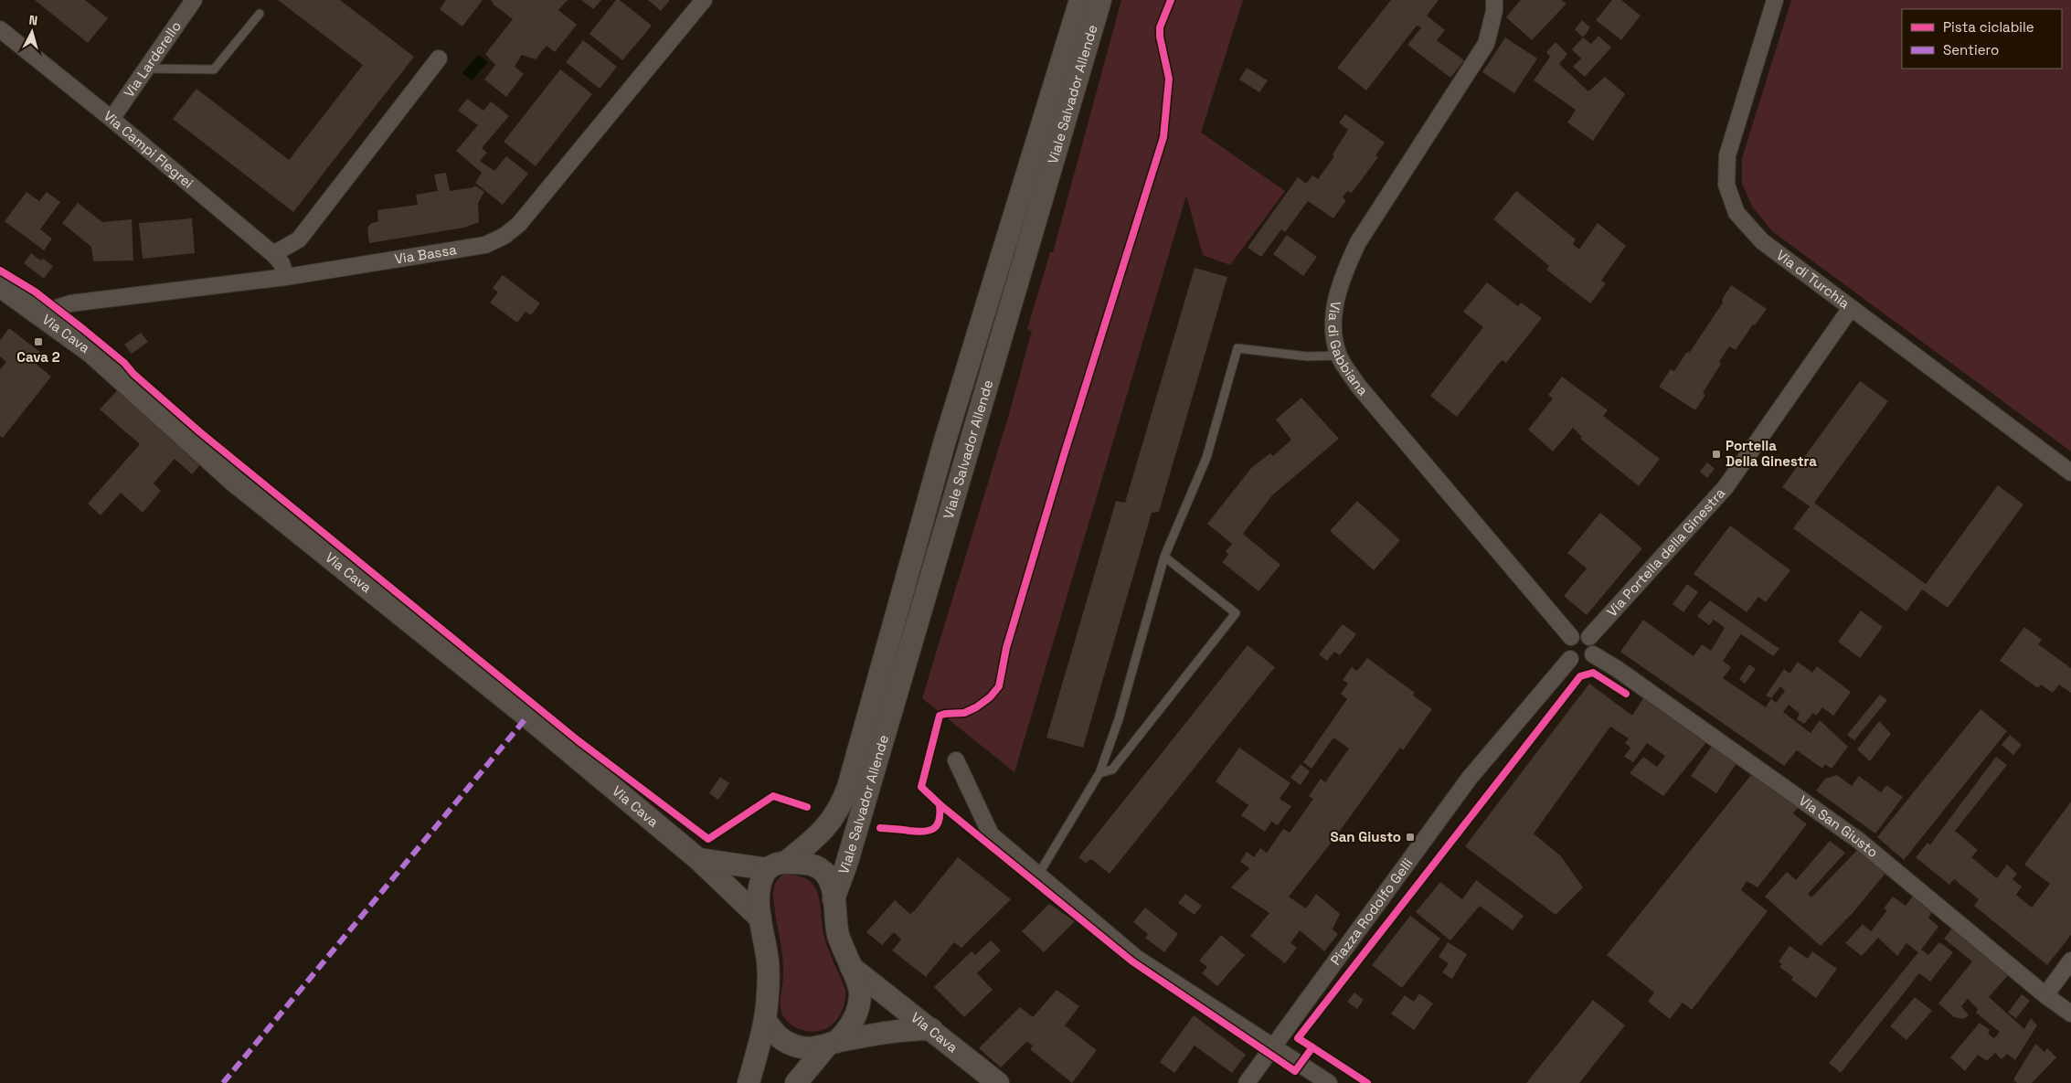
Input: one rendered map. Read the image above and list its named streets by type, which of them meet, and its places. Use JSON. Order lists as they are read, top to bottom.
{
  "streets": {
    "main road": ["Viale Salvador Allende", "Via Cava"],
    "street": [
      "Via Larderello",
      "Via Campi Flegrei",
      "Via Bassa",
      "Via di Turchia",
      "Via di Gabbiana",
      "Via Portella della Ginestra",
      "Via San Giusto",
      "Piazza Rodolfo Gelli"
    ]
  },
  "crossings": [
    ["Via Larderello", "Via Campi Flegrei"],
    ["Via Campi Flegrei", "Via Bassa"],
    ["Via Bassa", "Via Cava"],
    ["Via di Turchia", "Via Portella della Ginestra"],
    ["Via di Gabbiana", "Via Portella della Ginestra"],
    ["Via di Gabbiana", "Via San Giusto"],
    ["Via di Gabbiana", "Piazza Rodolfo Gelli"],
    ["Via Portella della Ginestra", "Via San Giusto"],
    ["Via Portella della Ginestra", "Piazza Rodolfo Gelli"],
    ["Via San Giusto", "Piazza Rodolfo Gelli"]
  ],
  "places": {
    "transit": ["Cava 2", "Portella Della Ginestra", "San Giusto"]
  },
  "legend": ["Pista ciclabile", "Sentiero"],
  "north": "top"
}
